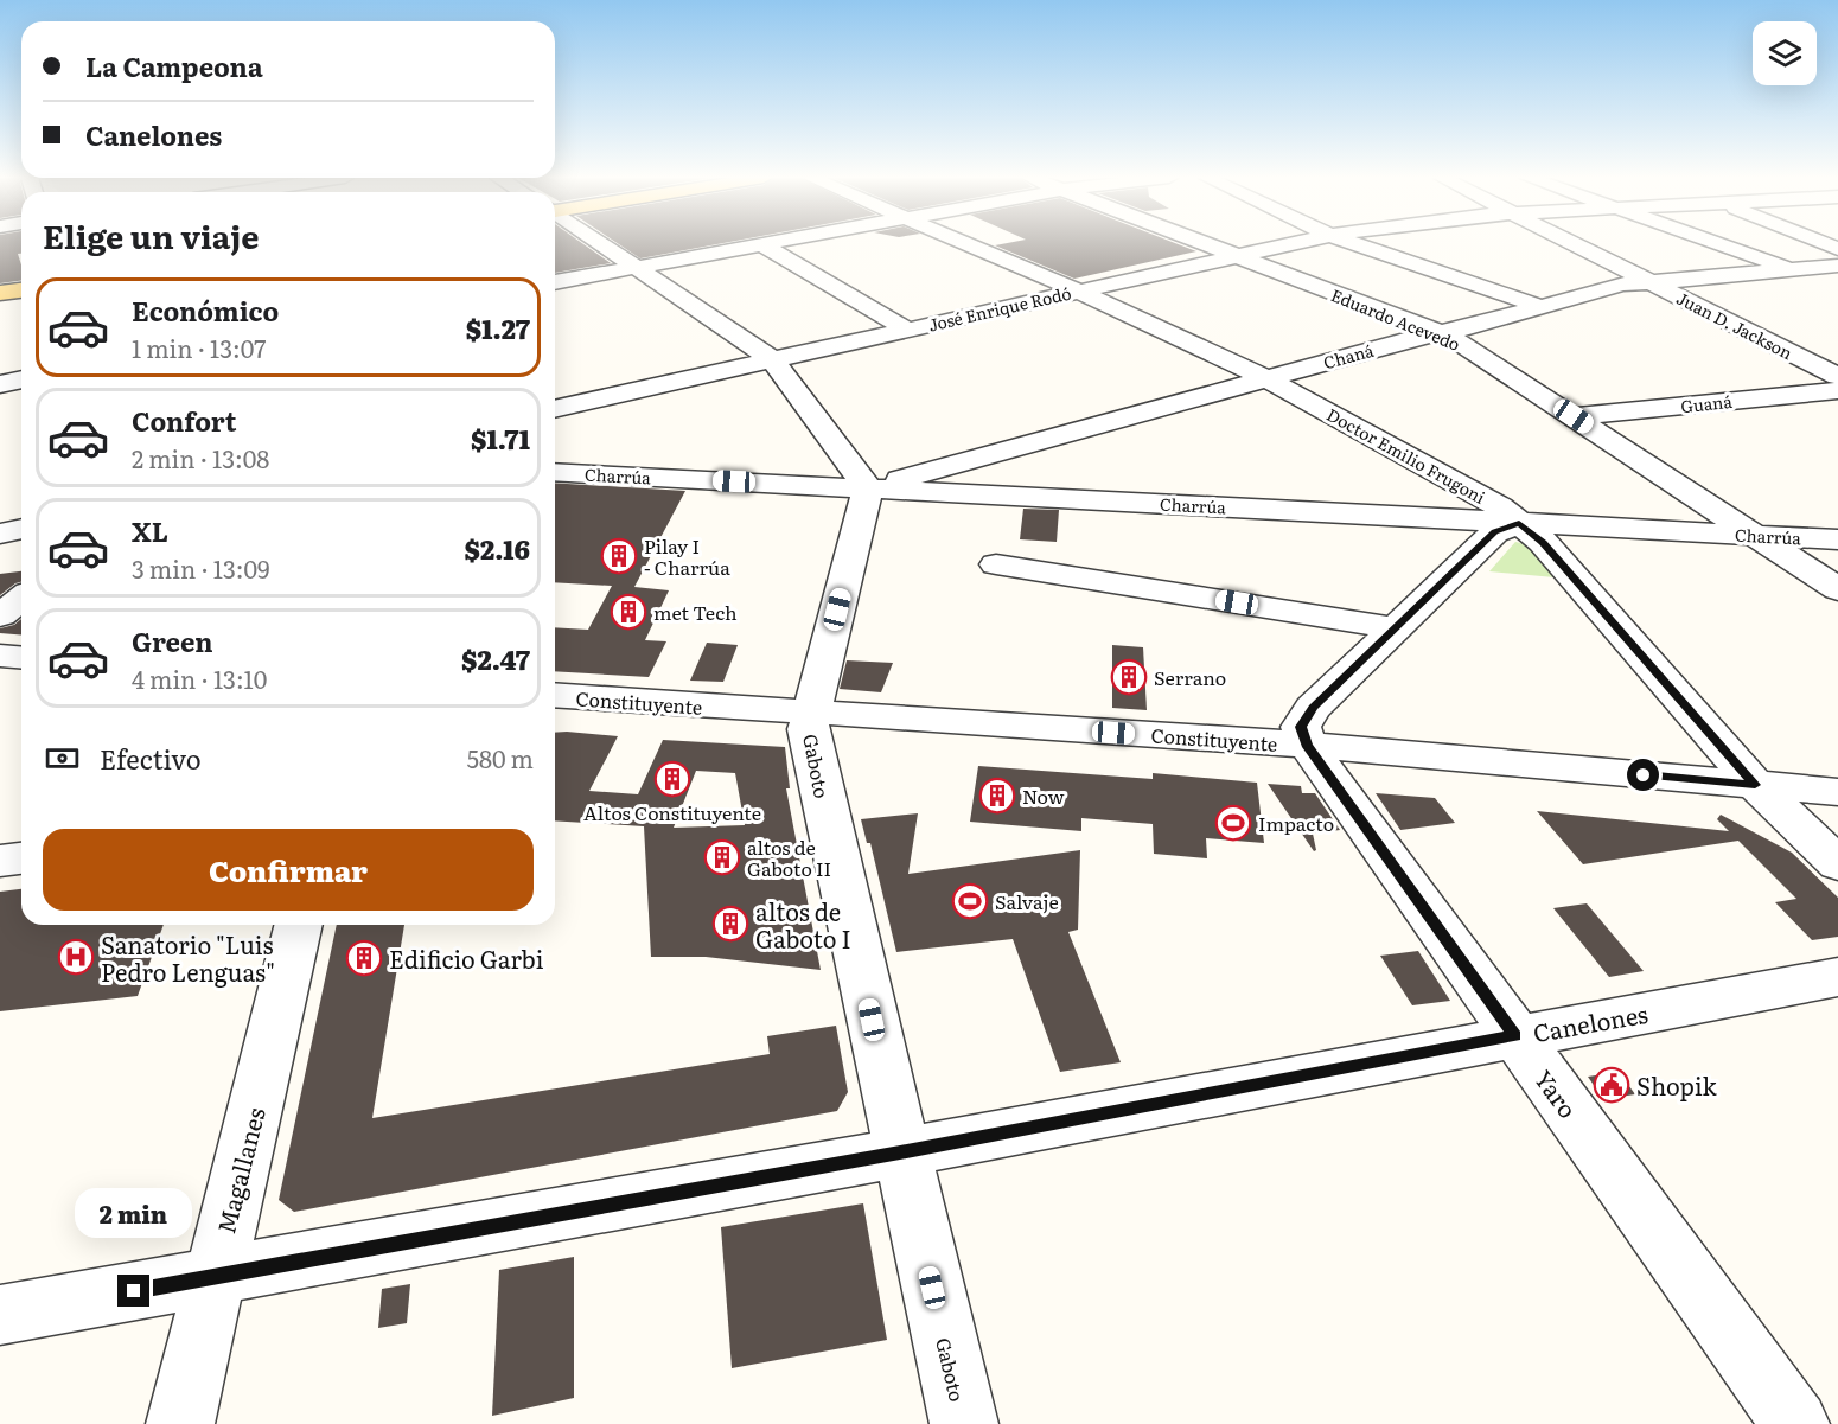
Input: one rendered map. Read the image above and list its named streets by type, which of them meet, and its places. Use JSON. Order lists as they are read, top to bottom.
{
  "streets": {
    "street": [
      "José Enrique Rodó",
      "Eduardo Acevedo",
      "Juan D. Jackson",
      "Chaná",
      "Guaná",
      "Doctor Emilio Frugoni",
      "Charrúa",
      "Constituyente",
      "Gaboto",
      "Canelones",
      "Yaro",
      "Magallanes"
    ]
  },
  "crossings": [
    ["José Enrique Rodó", "Eduardo Acevedo"],
    ["José Enrique Rodó", "Doctor Emilio Frugoni"],
    ["Eduardo Acevedo", "Chaná"],
    ["Eduardo Acevedo", "Guaná"],
    ["Eduardo Acevedo", "Charrúa"],
    ["Juan D. Jackson", "Chaná"],
    ["Chaná", "Doctor Emilio Frugoni"],
    ["Chaná", "Charrúa"],
    ["Chaná", "Gaboto"],
    ["Doctor Emilio Frugoni", "Charrúa"],
    ["Doctor Emilio Frugoni", "Constituyente"],
    ["Charrúa", "Gaboto"],
    ["Constituyente", "Gaboto"],
    ["Constituyente", "Yaro"],
    ["Gaboto", "Canelones"],
    ["Canelones", "Yaro"],
    ["Canelones", "Magallanes"]
  ],
  "places": {
    "building": [
      "Pilay I - Charrúa",
      "met Tech",
      "Serrano",
      "Altos Constituyente",
      "Now",
      "altos de Gaboto II",
      "altos de Gaboto I",
      "Edificio Garbi"
    ],
    "sports": ["Impacto", "Salvaje"],
    "hospital": ["Sanatorio \"Luis Pedro Lenguas\""],
    "public building": ["Shopik"]
  },
  "page": {
    "banner": ["La Campeona", "Canelones"],
    "heading": "Elige un viaje",
    "list": [
      {
        "name": "Económico",
        "note": "1 min · 13:07",
        "value": "$1.27"
      },
      {
        "name": "Confort",
        "note": "2 min · 13:08",
        "value": "$1.71"
      },
      {
        "name": "XL",
        "note": "3 min · 13:09",
        "value": "$2.16"
      },
      {
        "name": "Green",
        "note": "4 min · 13:10",
        "value": "$2.47"
      }
    ],
    "pay": ["Efectivo", "580 m"],
    "buttons": "Confirmar",
    "bubble": "2 min"
  }
}
